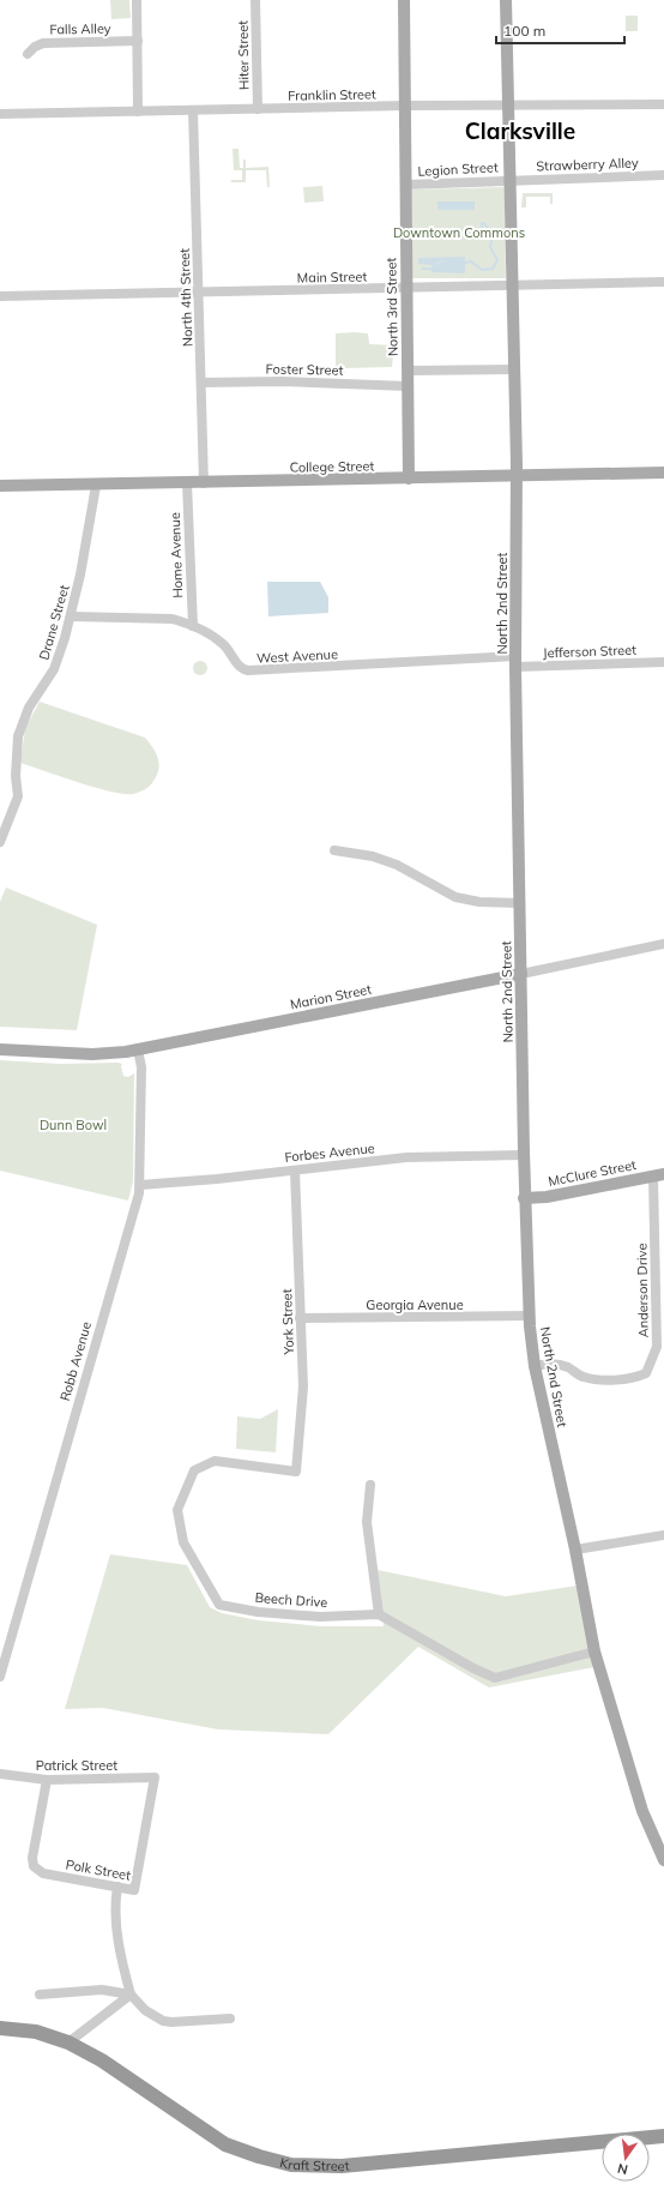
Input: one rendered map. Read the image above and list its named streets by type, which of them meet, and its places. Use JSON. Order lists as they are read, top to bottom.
{
  "streets": {
    "highway": ["Kraft Street"],
    "main road": [
      "North 3rd Street",
      "College Street",
      "North 2nd Street",
      "Marion Street",
      "McClure Street"
    ],
    "street": [
      "Falls Alley",
      "Hiter Street",
      "Franklin Street",
      "Strawberry Alley",
      "Legion Street",
      "Main Street",
      "North 4th Street",
      "Foster Street",
      "Home Avenue",
      "Drane Street",
      "Jefferson Street",
      "West Avenue",
      "Forbes Avenue",
      "Anderson Drive",
      "Georgia Avenue",
      "York Street",
      "Robb Avenue",
      "Beech Drive",
      "Patrick Street",
      "Polk Street"
    ]
  },
  "crossings": [
    ["Hiter Street", "Franklin Street"],
    ["Franklin Street", "North 4th Street"],
    ["Franklin Street", "North 3rd Street"],
    ["Franklin Street", "North 2nd Street"],
    ["Strawberry Alley", "Legion Street"],
    ["Strawberry Alley", "North 2nd Street"],
    ["Legion Street", "North 3rd Street"],
    ["Legion Street", "North 2nd Street"],
    ["Main Street", "North 4th Street"],
    ["Main Street", "North 3rd Street"],
    ["Main Street", "North 2nd Street"],
    ["North 4th Street", "Foster Street"],
    ["North 4th Street", "College Street"],
    ["North 3rd Street", "Foster Street"],
    ["North 3rd Street", "College Street"],
    ["College Street", "Home Avenue"],
    ["College Street", "North 2nd Street"],
    ["College Street", "Drane Street"],
    ["Home Avenue", "West Avenue"],
    ["North 2nd Street", "Jefferson Street"],
    ["North 2nd Street", "West Avenue"],
    ["North 2nd Street", "Marion Street"],
    ["North 2nd Street", "Forbes Avenue"],
    ["North 2nd Street", "McClure Street"],
    ["North 2nd Street", "Anderson Drive"],
    ["North 2nd Street", "Georgia Avenue"],
    ["Drane Street", "West Avenue"],
    ["Jefferson Street", "West Avenue"],
    ["Marion Street", "Robb Avenue"],
    ["Forbes Avenue", "York Street"],
    ["Forbes Avenue", "Robb Avenue"],
    ["McClure Street", "Anderson Drive"],
    ["Georgia Avenue", "York Street"],
    ["York Street", "Beech Drive"],
    ["Patrick Street", "Polk Street"]
  ],
  "districts": ["Clarksville"],
  "parks": ["Downtown Commons", "Dunn Bowl"],
  "scale_bar": "100 m",
  "north": "bottom"
}
